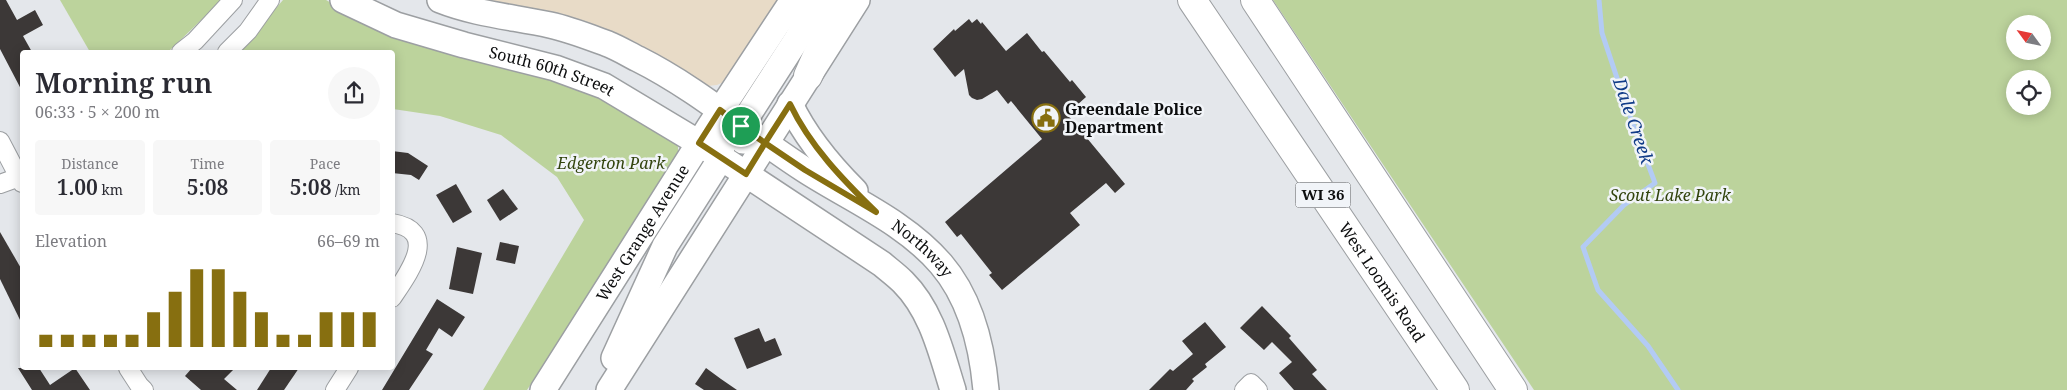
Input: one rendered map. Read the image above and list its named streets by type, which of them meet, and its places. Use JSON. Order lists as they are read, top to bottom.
{
  "streets": {
    "main road": ["WI 36", "West Loomis Road"],
    "street": ["South 60th Street", "West Grange Avenue", "Northway"]
  },
  "crossings": [
    ["South 60th Street", "West Grange Avenue"]
  ],
  "water": ["Dale Creek"],
  "parks": ["Edgerton Park", "Scout Lake Park"],
  "places": {
    "public building": ["Greendale Police Department"]
  },
  "north": "top left",
  "page": {
    "heading": ["Morning run", "06:33 · 5 × 200 m"],
    "stats": [
      ["Distance", "1.00 km"],
      ["Time", "5:08"],
      ["Pace", "5:08 /km"]
    ],
    "chart": ["Elevation", "66–69 m"]
  }
}
